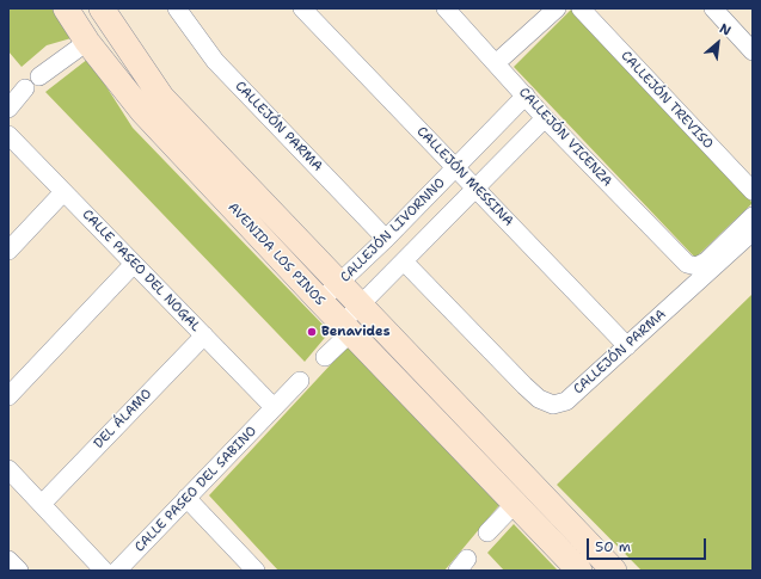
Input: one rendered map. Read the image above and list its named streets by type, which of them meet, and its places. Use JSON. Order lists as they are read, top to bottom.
{
  "streets": {
    "street": [
      "CALLEJÓN TREVISO",
      "CALLEJÓN PARMA",
      "CALLEJÓN VICENZA",
      "CALLEJÓN MESSINA",
      "CALLEJÓN LIVORNNO",
      "AVENIDA LOS PINOS",
      "CALLE PASEO DEL NOGAL",
      "DEL ÁLAMO",
      "CALLE PASEO DEL SABINO"
    ]
  },
  "crossings": [
    ["CALLEJÓN PARMA", "CALLEJÓN MESSINA"],
    ["CALLEJÓN PARMA", "CALLEJÓN LIVORNNO"],
    ["CALLEJÓN VICENZA", "CALLEJÓN LIVORNNO"],
    ["CALLEJÓN MESSINA", "CALLEJÓN LIVORNNO"],
    ["CALLEJÓN LIVORNNO", "AVENIDA LOS PINOS"],
    ["CALLE PASEO DEL NOGAL", "DEL ÁLAMO"],
    ["CALLE PASEO DEL NOGAL", "CALLE PASEO DEL SABINO"]
  ],
  "places": ["Benavides"],
  "scale_bar": "50 m",
  "north": "top right"
}
